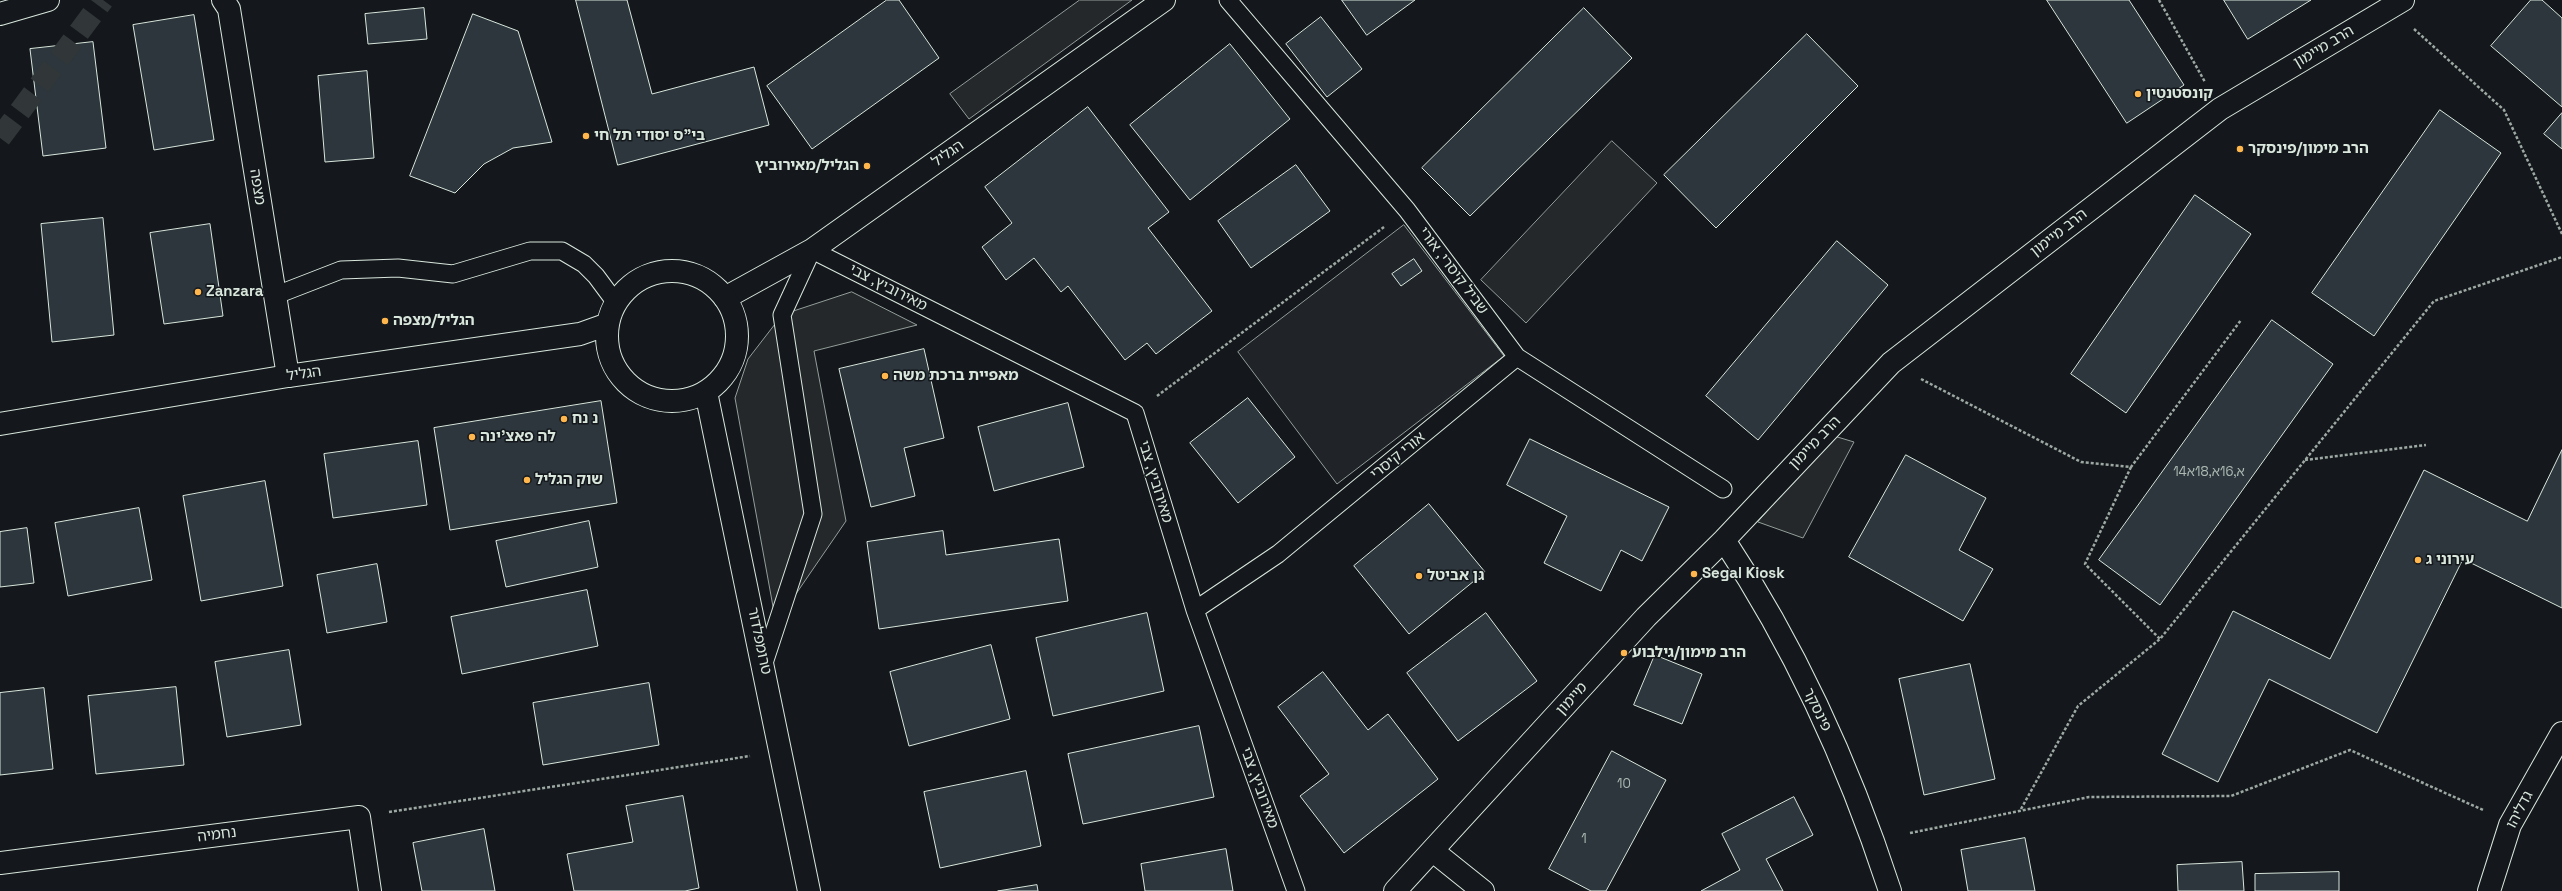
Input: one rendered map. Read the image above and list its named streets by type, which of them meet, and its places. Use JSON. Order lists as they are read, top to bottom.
{
  "streets": {
    "street": [
      "הרב מיימון",
      "הגליל",
      "מצפה",
      "טרומפלדור",
      "מיימון",
      "פינסקר",
      "גדליהו",
      "נחמיה"
    ],
    "lane": ["שביל קיסרי, אורי", "מאירוביץ, צבי", "אורי קיסרי"]
  },
  "crossings": [
    ["הרב מיימון", "מיימון"],
    ["הגליל", "מצפה"],
    ["הגליל", "מאירוביץ, צבי"],
    ["הגליל", "טרומפלדור"],
    ["שביל קיסרי, אורי", "אורי קיסרי"],
    ["מאירוביץ, צבי", "אורי קיסרי"],
    ["מיימון", "פינסקר"]
  ],
  "places": [
    "קונסטנטין",
    "בי\"ס יסודי תל חי",
    "הרב מימון/פינסקר",
    "הגליל/מאירוביץ",
    "Zanzara",
    "הגליל/מצפה",
    "מאפיית ברכת משה",
    "נ נח",
    "לה פאצ'ינה",
    "שוק הגליל",
    "עירוני ג",
    "Segal Kiosk",
    "גן אביטל",
    "הרב מימון/גילבוע"
  ],
  "house_numbers": ["14א,16א,18א", "10", "1"]
}
